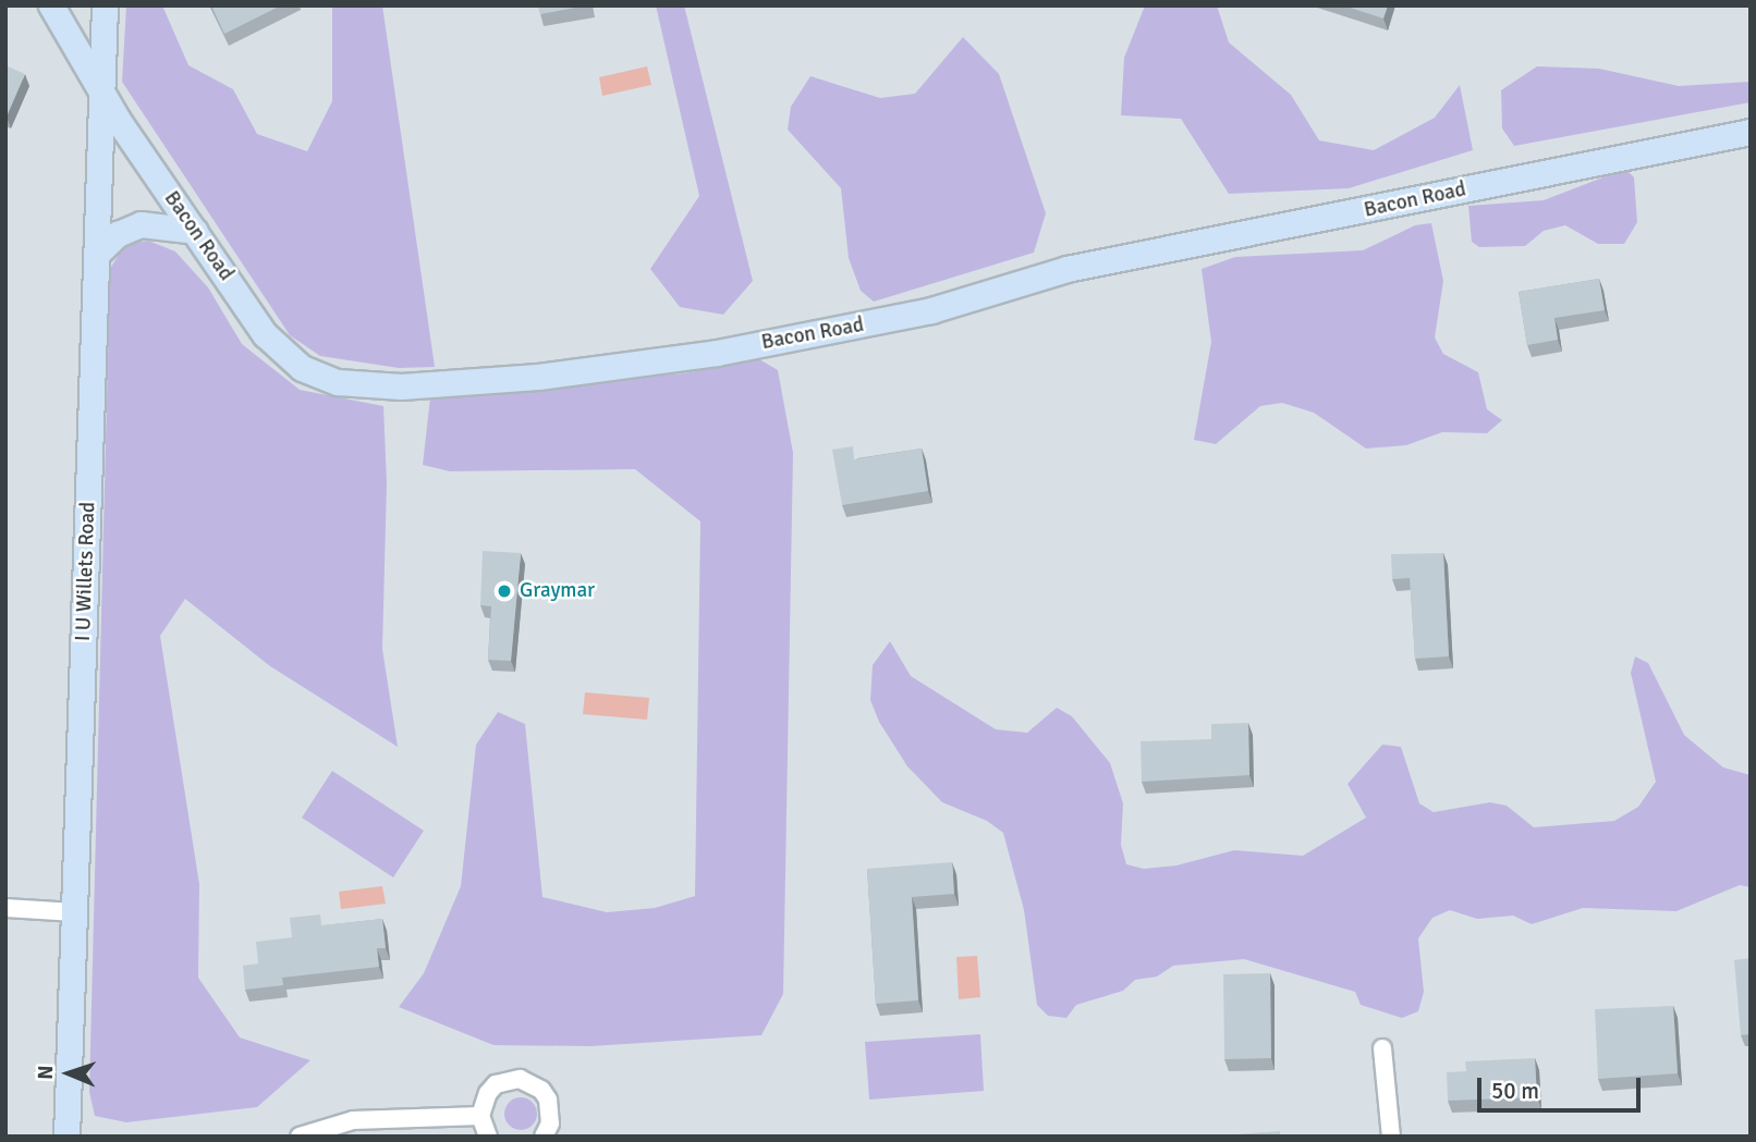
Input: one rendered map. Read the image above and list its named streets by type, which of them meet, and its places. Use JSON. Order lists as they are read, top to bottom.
{
  "streets": {
    "street": ["Bacon Road", "I U Willets Road"]
  },
  "crossings": [
    ["Bacon Road", "I U Willets Road"]
  ],
  "places": ["Graymar"],
  "scale_bar": "50 m",
  "north": "left"
}
